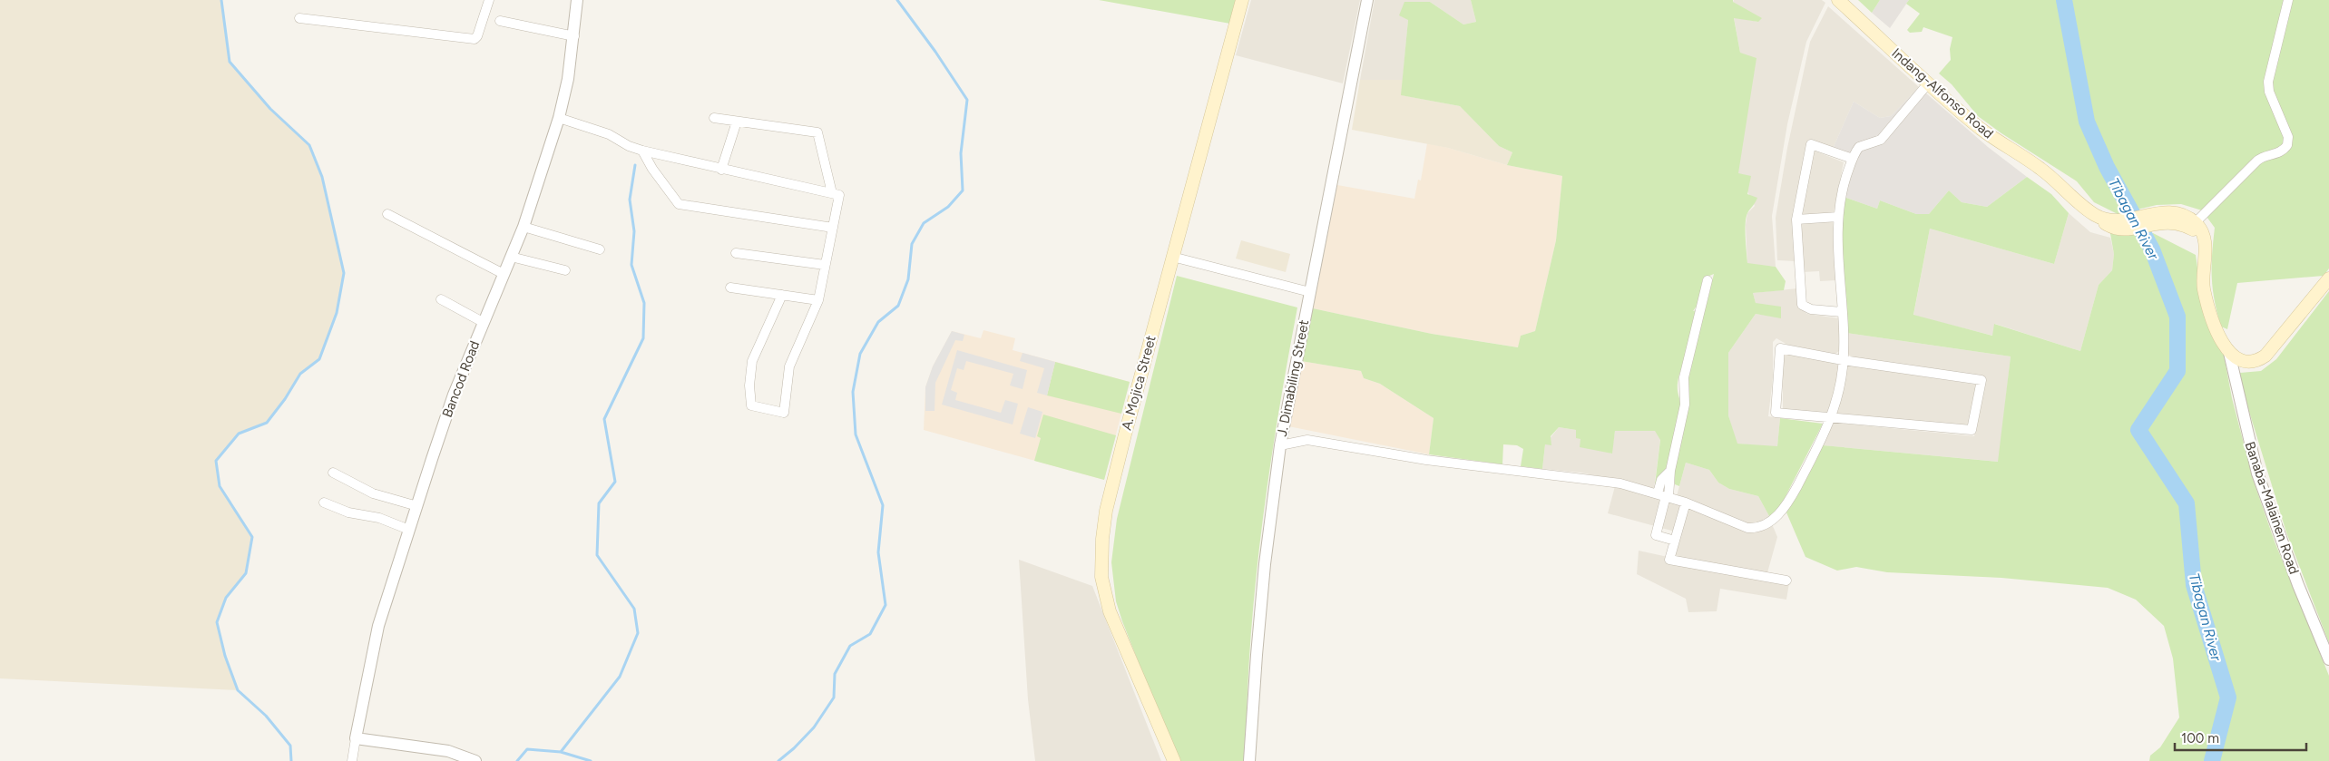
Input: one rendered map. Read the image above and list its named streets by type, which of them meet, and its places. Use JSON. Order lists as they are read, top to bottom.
{
  "streets": {
    "main road": ["Indang-Alfonso Road", "A. Mojica Street"],
    "street": ["J. Dimabiling Street", "Bancod Road", "Banaba-Malainen Road"]
  },
  "water": ["Tibagan River"],
  "scale_bar": "100 m"
}
